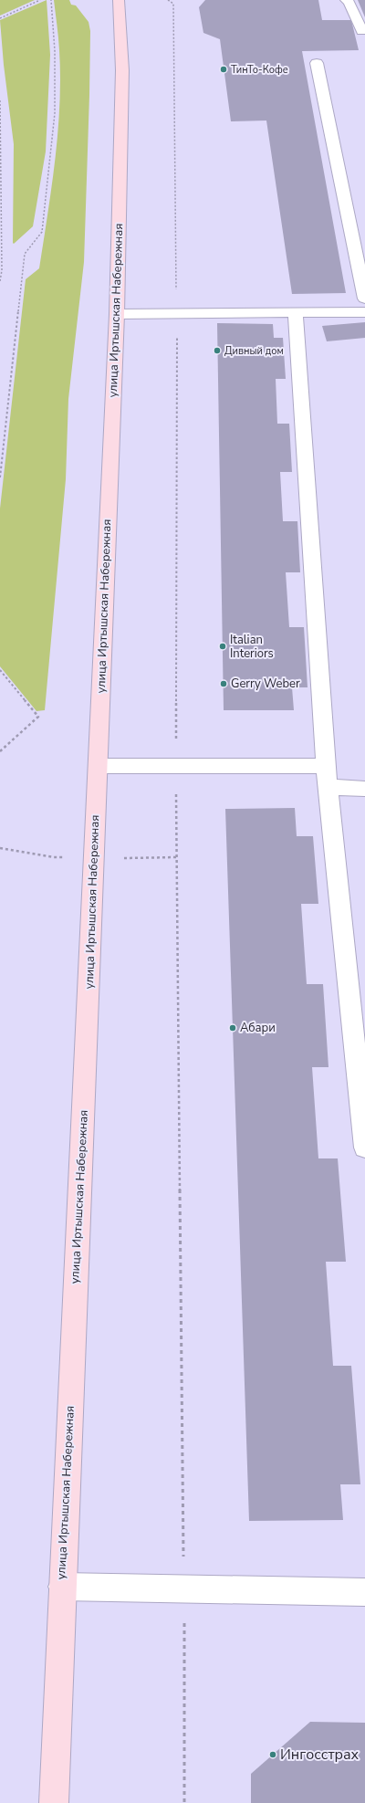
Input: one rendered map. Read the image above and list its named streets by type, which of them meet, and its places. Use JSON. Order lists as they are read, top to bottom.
{
  "streets": {
    "main road": ["улица Иртышская Набережная"]
  },
  "places": [
    "ТинТо-Кофе",
    "Дивный дом",
    "Italian Interiors",
    "Gerry Weber",
    "Абари",
    "Ингосстрах"
  ]
}
